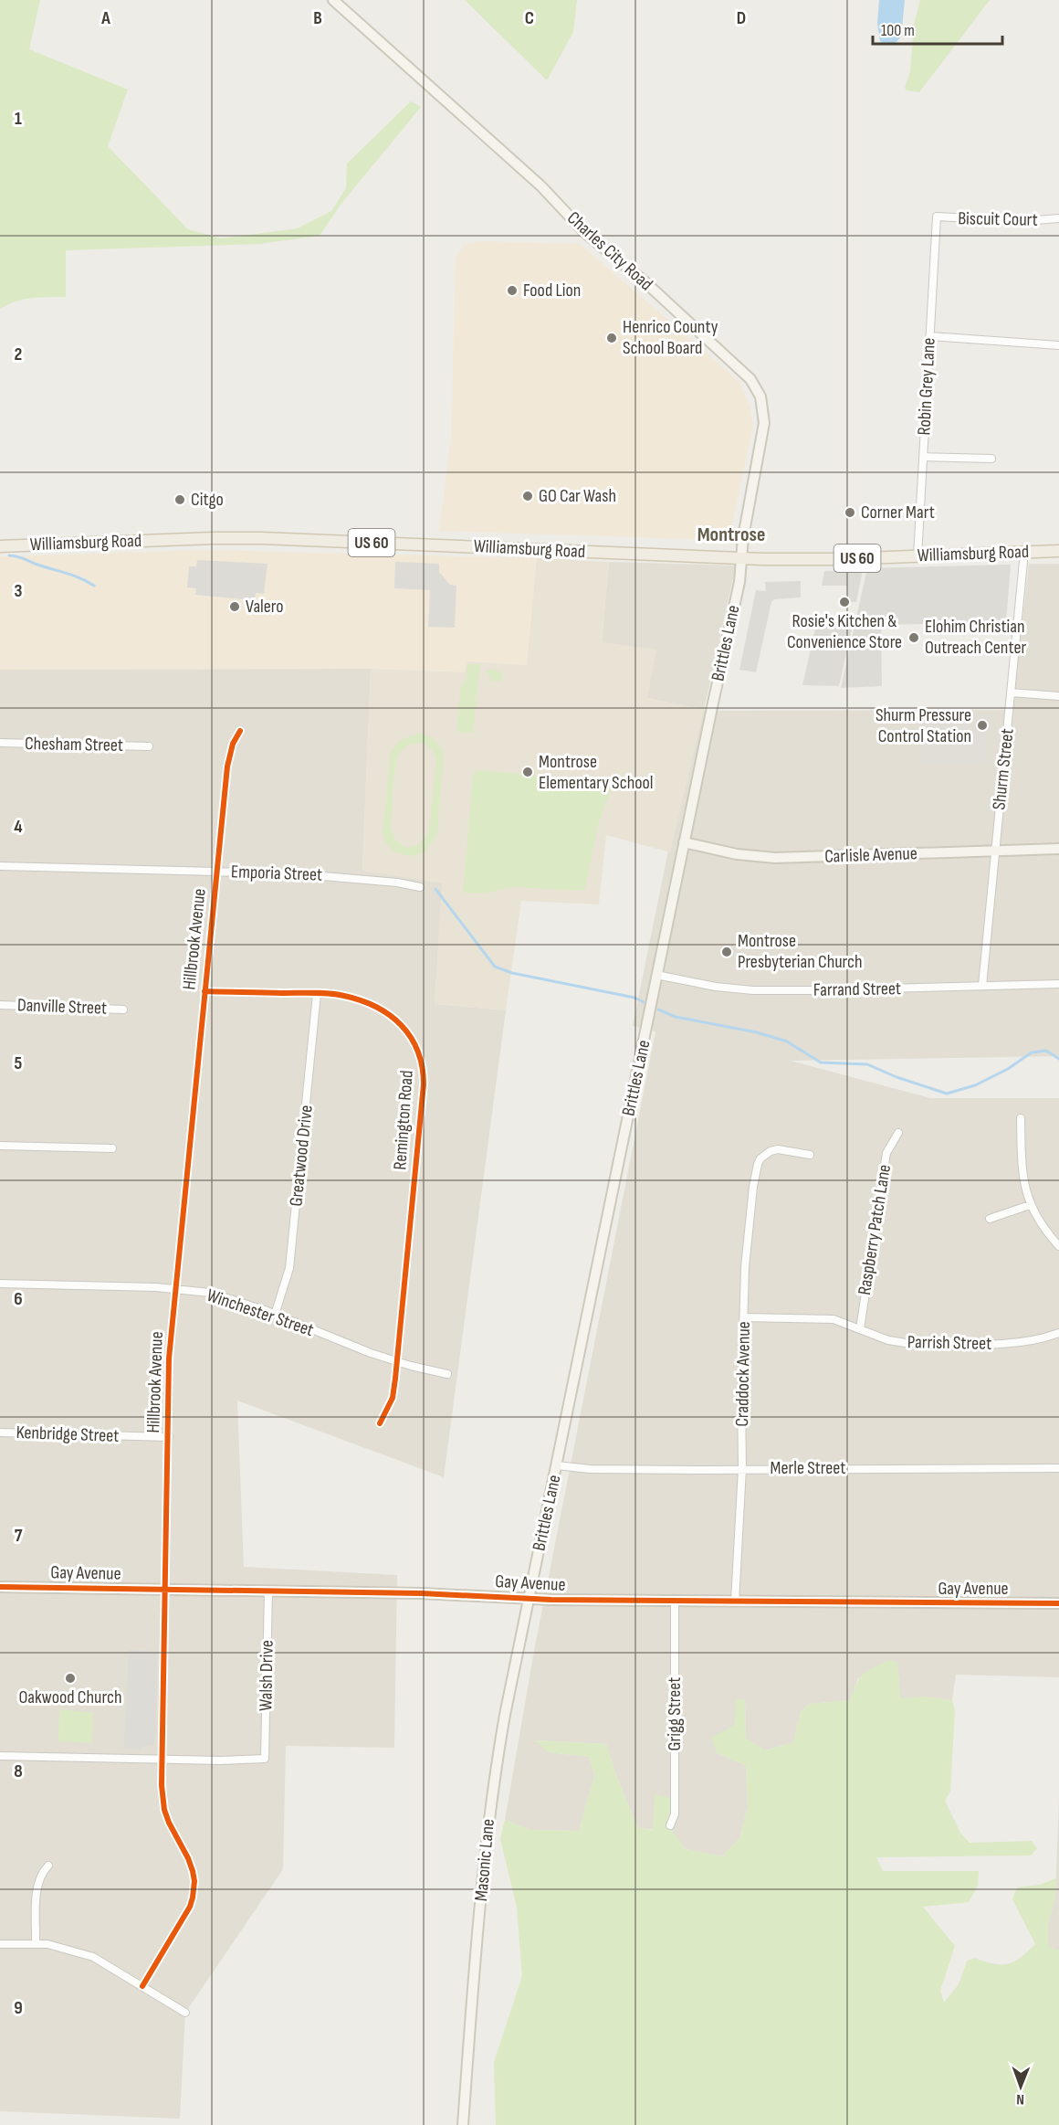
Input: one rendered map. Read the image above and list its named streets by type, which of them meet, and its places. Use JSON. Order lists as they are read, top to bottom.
{
  "streets": {
    "main road": [
      "Charles City Road",
      "Williamsburg Road",
      "US 60",
      "Brittles Lane",
      "Carlisle Avenue",
      "Gay Avenue",
      "Masonic Lane"
    ],
    "street": [
      "Biscuit Court",
      "Robin Grey Lane",
      "Chesham Street",
      "Shurm Street",
      "Emporia Street",
      "Hillbrook Avenue",
      "Farrand Street",
      "Danville Street",
      "Remington Road",
      "Greatwood Drive",
      "Raspberry Patch Lane",
      "Winchester Street",
      "Parrish Street",
      "Craddock Avenue",
      "Kenbridge Street",
      "Merle Street",
      "Walsh Drive",
      "Grigg Street"
    ]
  },
  "crossings": [
    ["Biscuit Court", "Robin Grey Lane"],
    ["Charles City Road", "Williamsburg Road"],
    ["Charles City Road", "Brittles Lane"],
    ["Robin Grey Lane", "Williamsburg Road"],
    ["Williamsburg Road", "Brittles Lane"],
    ["Williamsburg Road", "Shurm Street"],
    ["Brittles Lane", "Carlisle Avenue"],
    ["Brittles Lane", "Farrand Street"],
    ["Brittles Lane", "Merle Street"],
    ["Brittles Lane", "Gay Avenue"],
    ["Brittles Lane", "Masonic Lane"],
    ["Shurm Street", "Carlisle Avenue"],
    ["Shurm Street", "Farrand Street"],
    ["Emporia Street", "Hillbrook Avenue"],
    ["Hillbrook Avenue", "Remington Road"],
    ["Hillbrook Avenue", "Winchester Street"],
    ["Hillbrook Avenue", "Kenbridge Street"],
    ["Hillbrook Avenue", "Gay Avenue"],
    ["Hillbrook Avenue", "Walsh Drive"],
    ["Remington Road", "Greatwood Drive"],
    ["Remington Road", "Winchester Street"],
    ["Greatwood Drive", "Winchester Street"],
    ["Raspberry Patch Lane", "Parrish Street"],
    ["Parrish Street", "Craddock Avenue"],
    ["Craddock Avenue", "Merle Street"],
    ["Craddock Avenue", "Gay Avenue"],
    ["Gay Avenue", "Walsh Drive"],
    ["Gay Avenue", "Grigg Street"],
    ["Gay Avenue", "Masonic Lane"]
  ],
  "districts": ["Montrose"],
  "places": [
    "Food Lion",
    "Henrico County School Board",
    "GO Car Wash",
    "Citgo",
    "Corner Mart",
    "Rosie's Kitchen & Convenience Store",
    "Valero",
    "Elohim Christian Outreach Center",
    "Shurm Pressure Control Station",
    "Montrose Elementary School",
    "Montrose Presbyterian Church",
    "Oakwood Church"
  ],
  "scale_bar": "100 m",
  "north": "bottom",
  "grid": {
    "columns": [
      "A",
      "B",
      "C",
      "D"
    ],
    "rows": [
      "1",
      "2",
      "3",
      "4",
      "5",
      "6",
      "7",
      "8",
      "9"
    ]
  }
}
